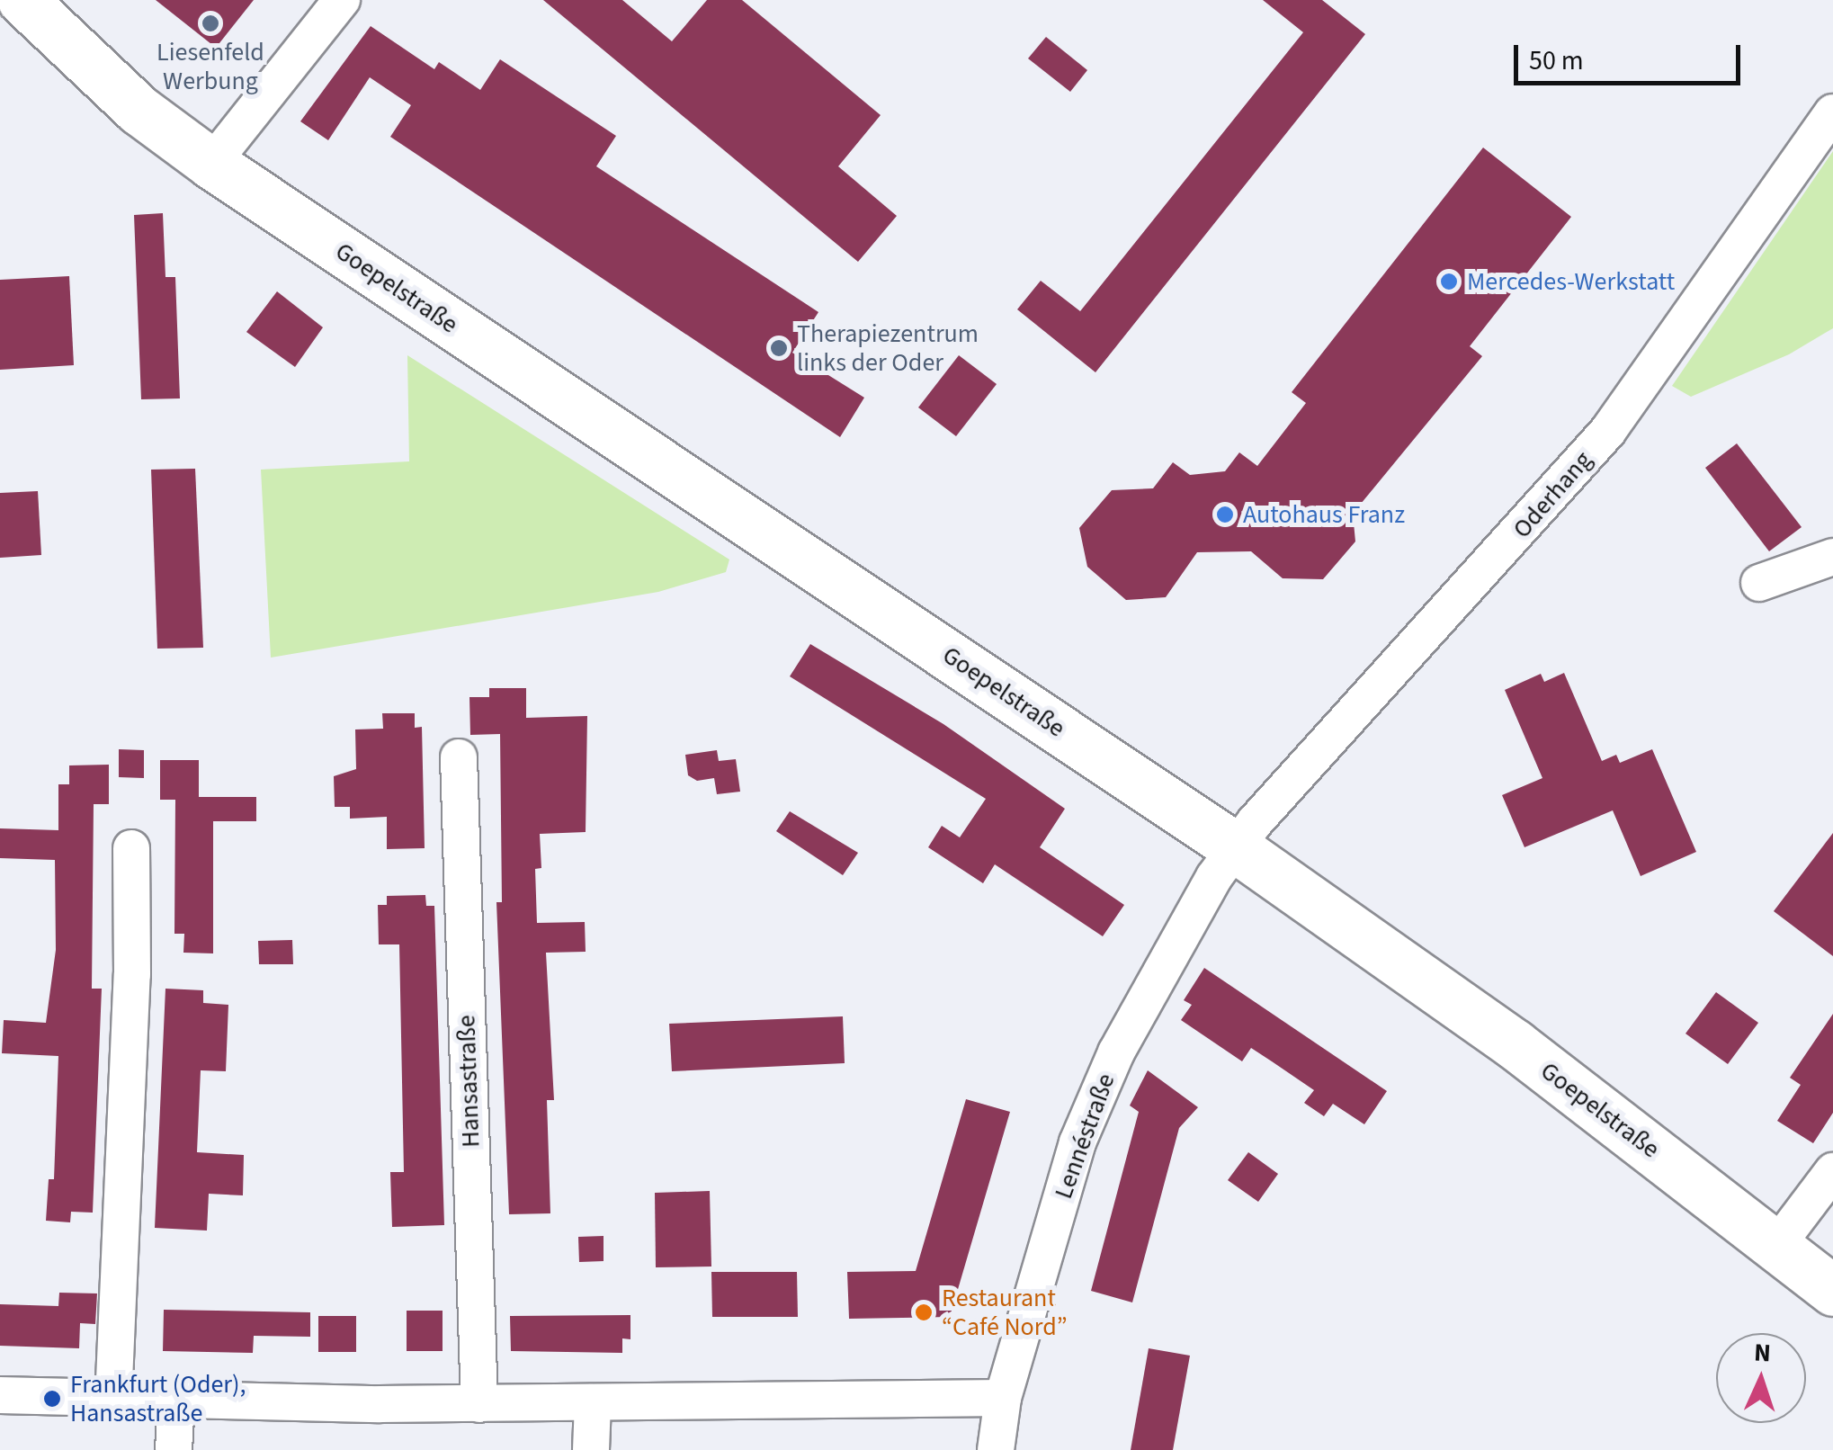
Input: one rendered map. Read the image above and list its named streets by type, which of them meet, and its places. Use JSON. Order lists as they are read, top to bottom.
{
  "streets": {
    "street": [
      "Goepelstraße",
      "Oderhang",
      "Hansastraße",
      "Lennéstraße"
    ]
  },
  "crossings": [
    ["Goepelstraße", "Oderhang"],
    ["Goepelstraße", "Lennéstraße"],
    ["Oderhang", "Lennéstraße"]
  ],
  "places": [
    "Liesenfeld Werbung",
    "Mercedes-Werkstatt",
    "Therapiezentrum links der Oder",
    "Autohaus Franz",
    "Restaurant “Café Nord”",
    "Frankfurt (Oder), Hansastraße"
  ],
  "scale_bar": "50 m",
  "north": "top"
}
